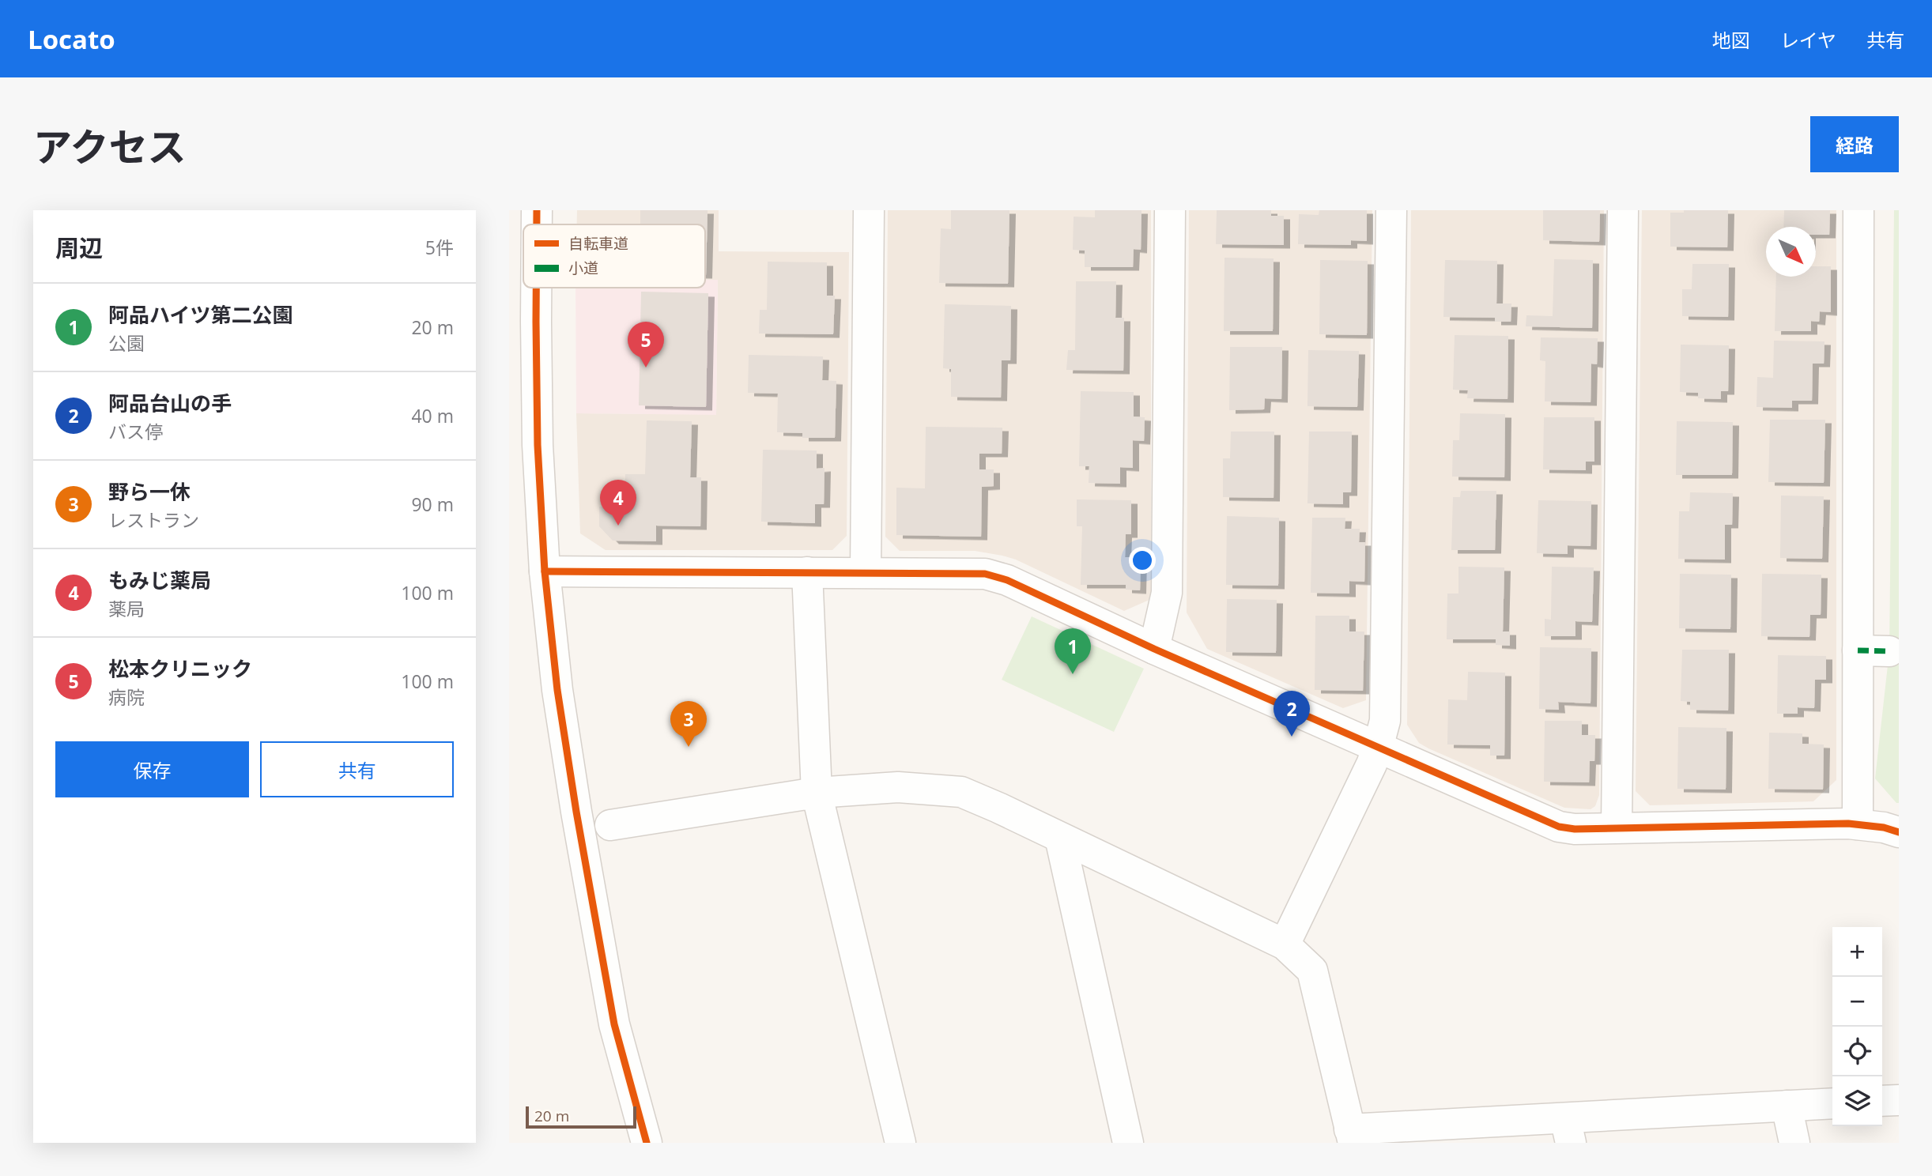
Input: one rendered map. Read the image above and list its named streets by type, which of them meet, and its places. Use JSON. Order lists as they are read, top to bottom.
{
  "legend": ["自転車道", "小道"],
  "scale_bar": "20 m",
  "north": "bottom right",
  "page": {
    "header": "Locato",
    "nav": ["地図", "レイヤ", "共有"],
    "title": "アクセス",
    "buttons": [
      "経路",
      ["保存", "共有"]
    ],
    "heading": ["周辺", "5件"],
    "list": [
      {
        "mark": "1",
        "name": "阿品ハイツ第二公園",
        "note": "公園",
        "value": "20 m"
      },
      {
        "mark": "2",
        "name": "阿品台山の手",
        "note": "バス停",
        "value": "40 m"
      },
      {
        "mark": "3",
        "name": "野ら一休",
        "note": "レストラン",
        "value": "90 m"
      },
      {
        "mark": "4",
        "name": "もみじ薬局",
        "note": "薬局",
        "value": "100 m"
      },
      {
        "mark": "5",
        "name": "松本クリニック",
        "note": "病院",
        "value": "100 m"
      }
    ],
    "pins": [
      "5",
      "4",
      "1",
      "2",
      "3"
    ],
    "map_buttons": ["+", "−"],
    "scale": "20 m"
  }
}
